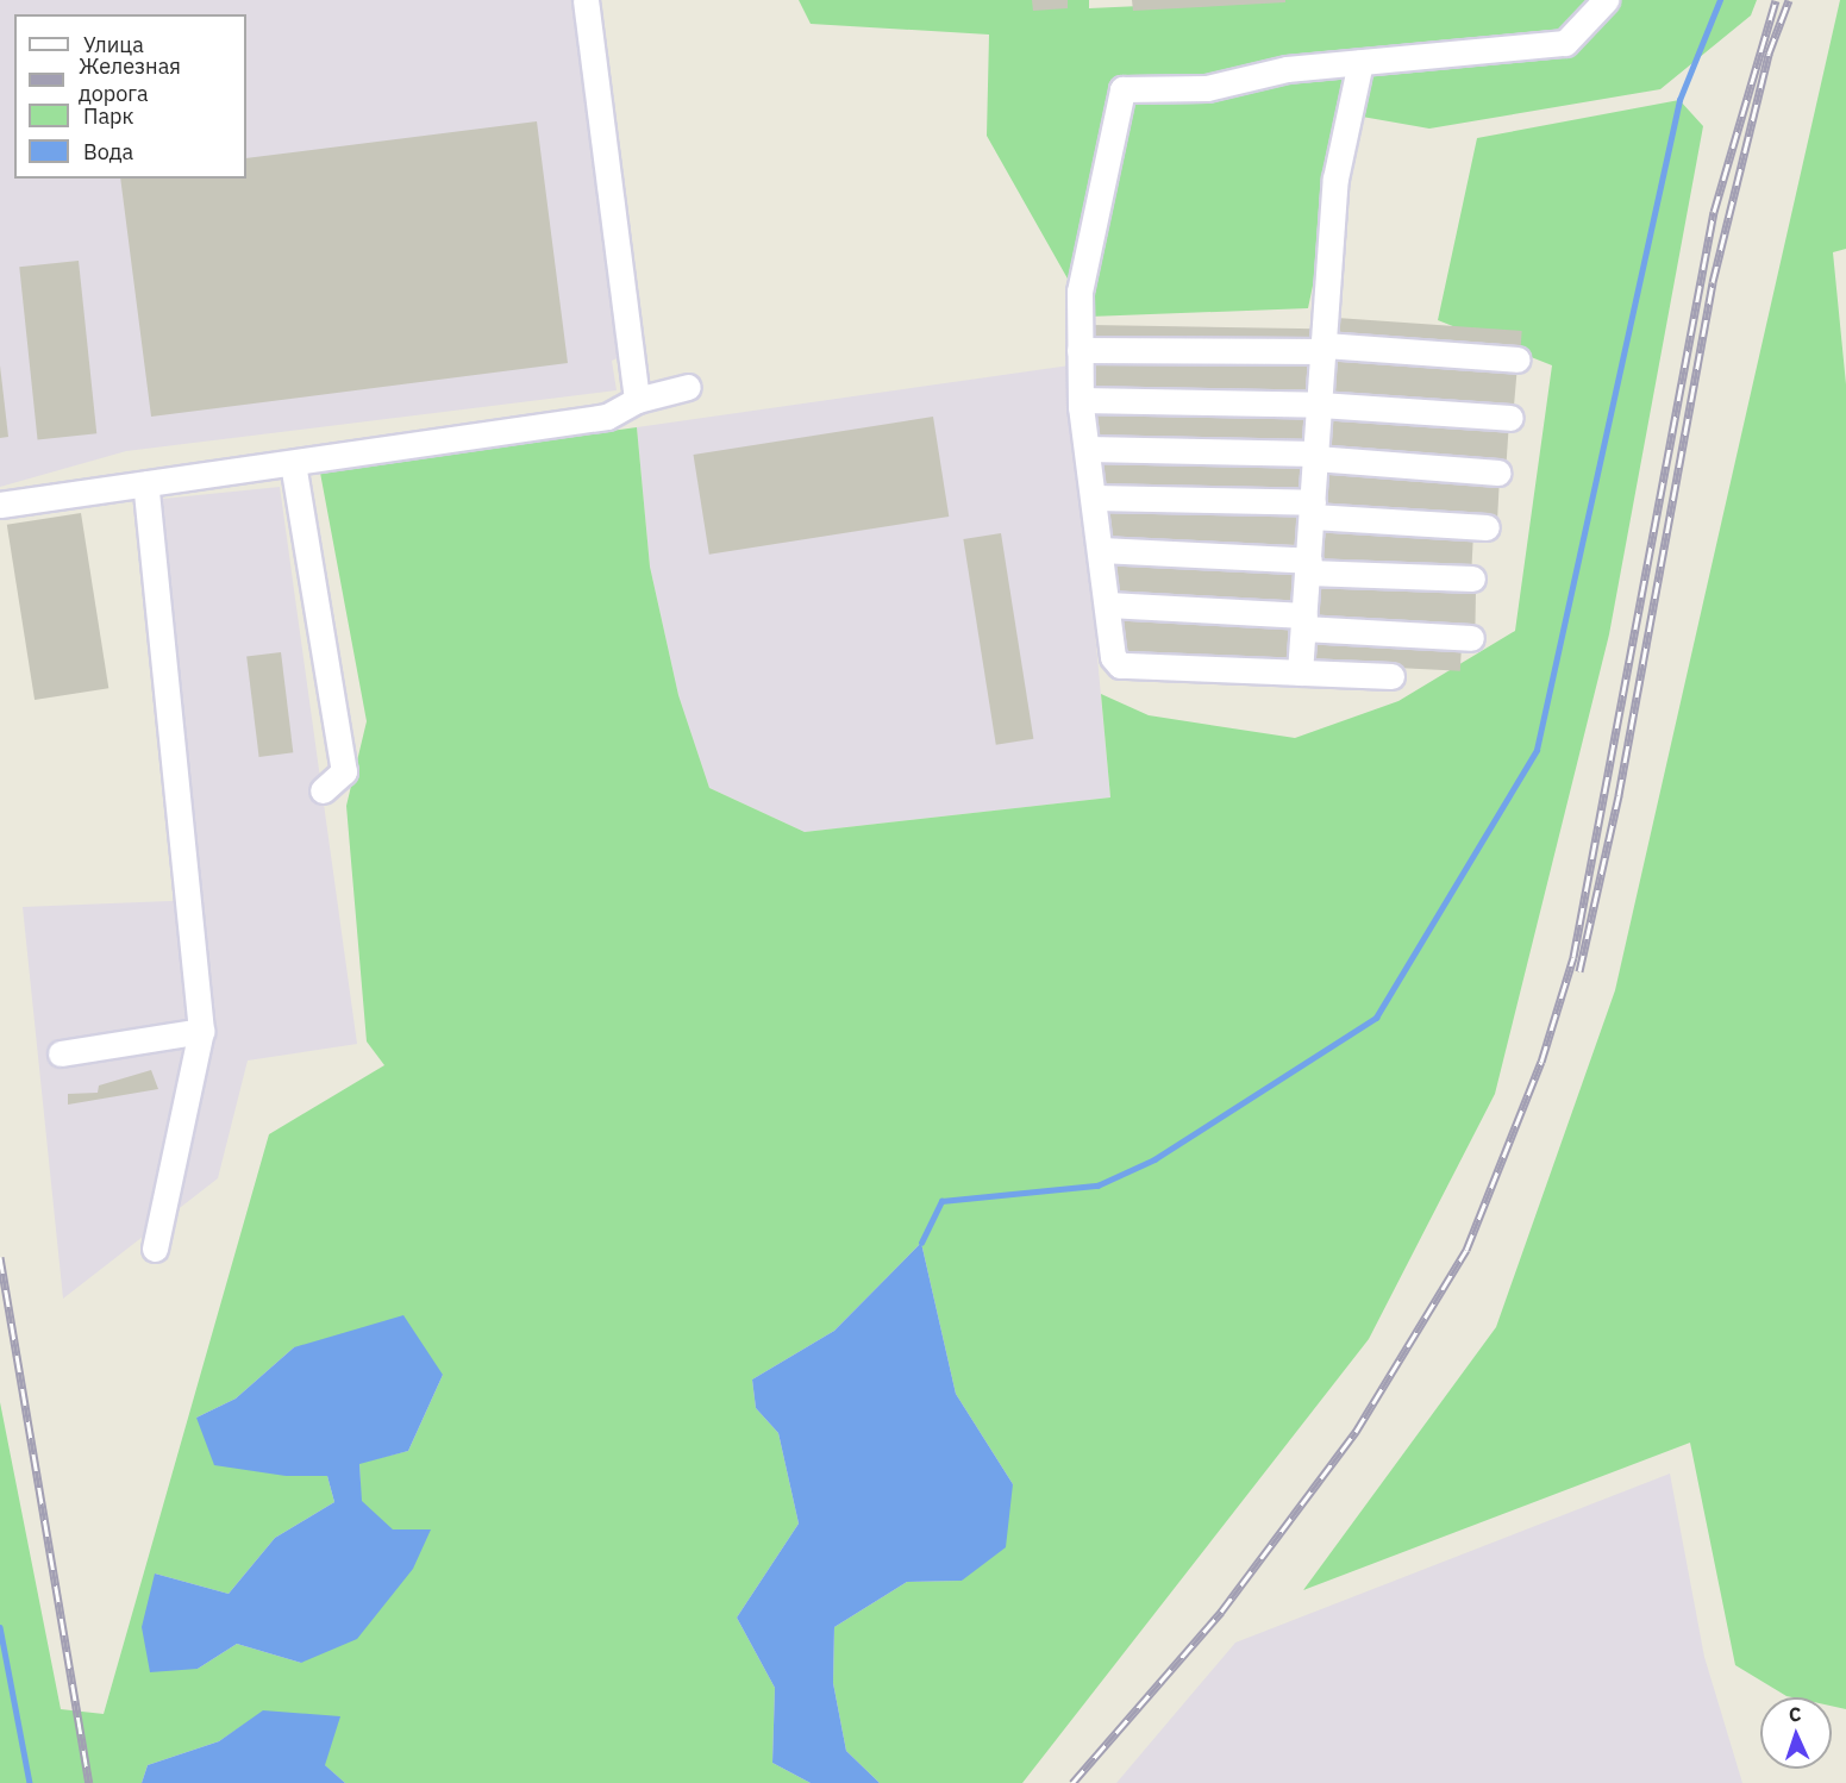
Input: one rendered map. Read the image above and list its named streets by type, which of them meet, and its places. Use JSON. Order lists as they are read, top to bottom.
{
  "legend": [
    "Улица",
    "Железная дорога",
    "Парк",
    "Вода"
  ],
  "north": "top"
}
